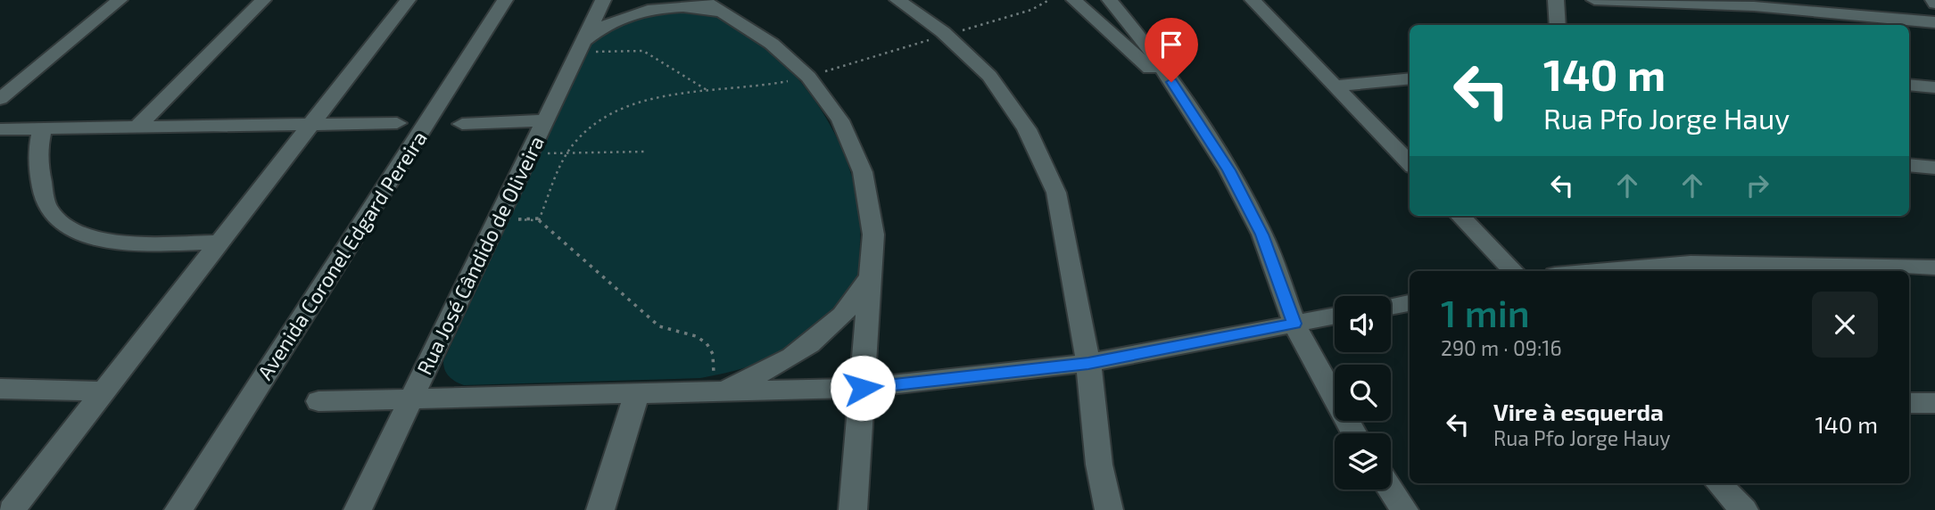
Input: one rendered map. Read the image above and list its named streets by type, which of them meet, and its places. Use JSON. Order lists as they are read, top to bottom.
{
  "streets": {
    "street": ["Avenida Coronel Edgard Pereira", "Rua José Cândido de Oliveira"]
  },
  "page": {
    "turn": ["140 m", "Rua Pfo Jorge Hauy"],
    "heading": ["1 min", "290 m · 09:16"],
    "list": [
      {
        "name": "Vire à esquerda",
        "note": "Rua Pfo Jorge Hauy",
        "value": "140 m"
      }
    ]
  }
}
